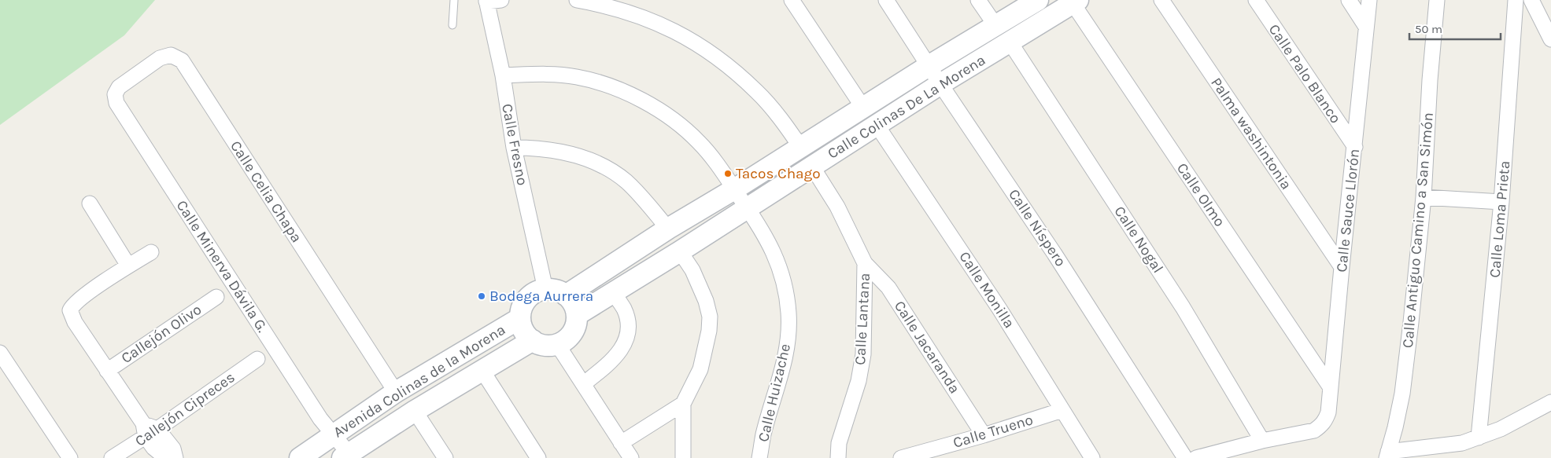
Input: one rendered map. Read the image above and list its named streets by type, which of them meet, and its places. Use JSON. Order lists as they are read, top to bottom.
{
  "streets": {
    "street": [
      "Calle Palo Blanco",
      "Calle Colinas De La Morena",
      "Palma washintonia",
      "Calle Fresno",
      "Calle Celia Chapa",
      "Calle Olmo",
      "Calle Sauce Llorón",
      "Calle Loma Prieta",
      "Calle Níspero",
      "Calle Antiguo Camino a San Simón",
      "Calle Nogal",
      "Calle Minerva Dávila G.",
      "Calle Monilla",
      "Calle Lantana",
      "Callejón Olivo",
      "Calle Jacaranda",
      "Avenida Colinas de la Morena",
      "Calle Huizache",
      "Callejón Cipreces",
      "Calle Trueno"
    ]
  },
  "crossings": [
    ["Calle Palo Blanco", "Calle Sauce Llorón"],
    ["Calle Colinas De La Morena", "Calle Fresno"],
    ["Calle Colinas De La Morena", "Calle Olmo"],
    ["Calle Colinas De La Morena", "Calle Níspero"],
    ["Calle Colinas De La Morena", "Calle Nogal"],
    ["Calle Colinas De La Morena", "Calle Monilla"],
    ["Calle Colinas De La Morena", "Calle Lantana"],
    ["Calle Colinas De La Morena", "Avenida Colinas de la Morena"],
    ["Calle Colinas De La Morena", "Calle Huizache"],
    ["Palma washintonia", "Calle Sauce Llorón"],
    ["Calle Fresno", "Avenida Colinas de la Morena"],
    ["Calle Fresno", "Calle Huizache"],
    ["Calle Celia Chapa", "Calle Minerva Dávila G."],
    ["Calle Celia Chapa", "Avenida Colinas de la Morena"],
    ["Calle Olmo", "Calle Sauce Llorón"],
    ["Calle Sauce Llorón", "Calle Nogal"],
    ["Calle Minerva Dávila G.", "Avenida Colinas de la Morena"],
    ["Calle Monilla", "Calle Trueno"],
    ["Calle Lantana", "Calle Jacaranda"],
    ["Calle Jacaranda", "Calle Trueno"]
  ],
  "places": ["Tacos Chago", "Bodega Aurrera"],
  "scale_bar": "50 m"
}
